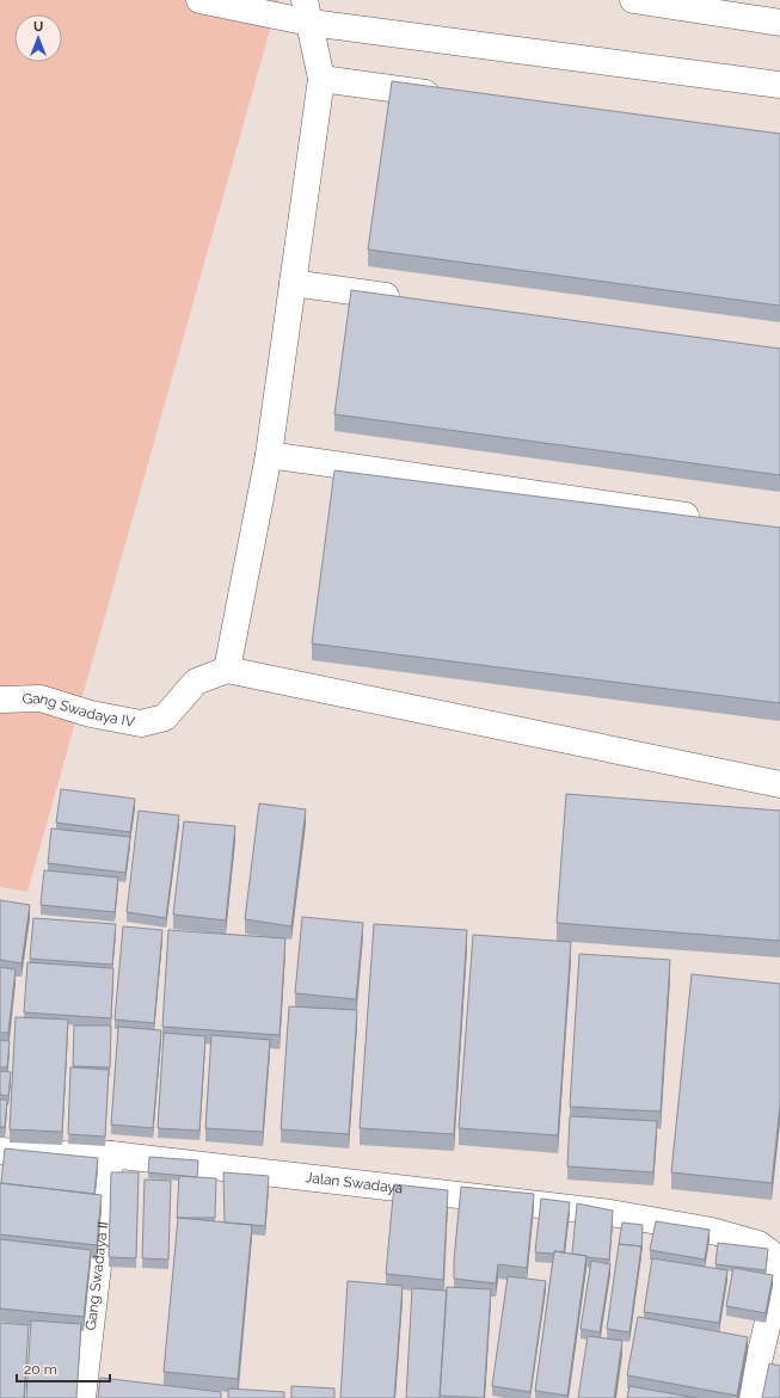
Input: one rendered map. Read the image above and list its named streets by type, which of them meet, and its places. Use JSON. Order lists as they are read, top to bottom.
{
  "streets": {
    "street": ["Gang Swadaya IV", "Jalan Swadaya", "Gang Swadaya II"]
  },
  "crossings": [
    ["Jalan Swadaya", "Gang Swadaya II"]
  ],
  "scale_bar": "20 m",
  "north": "top"
}
